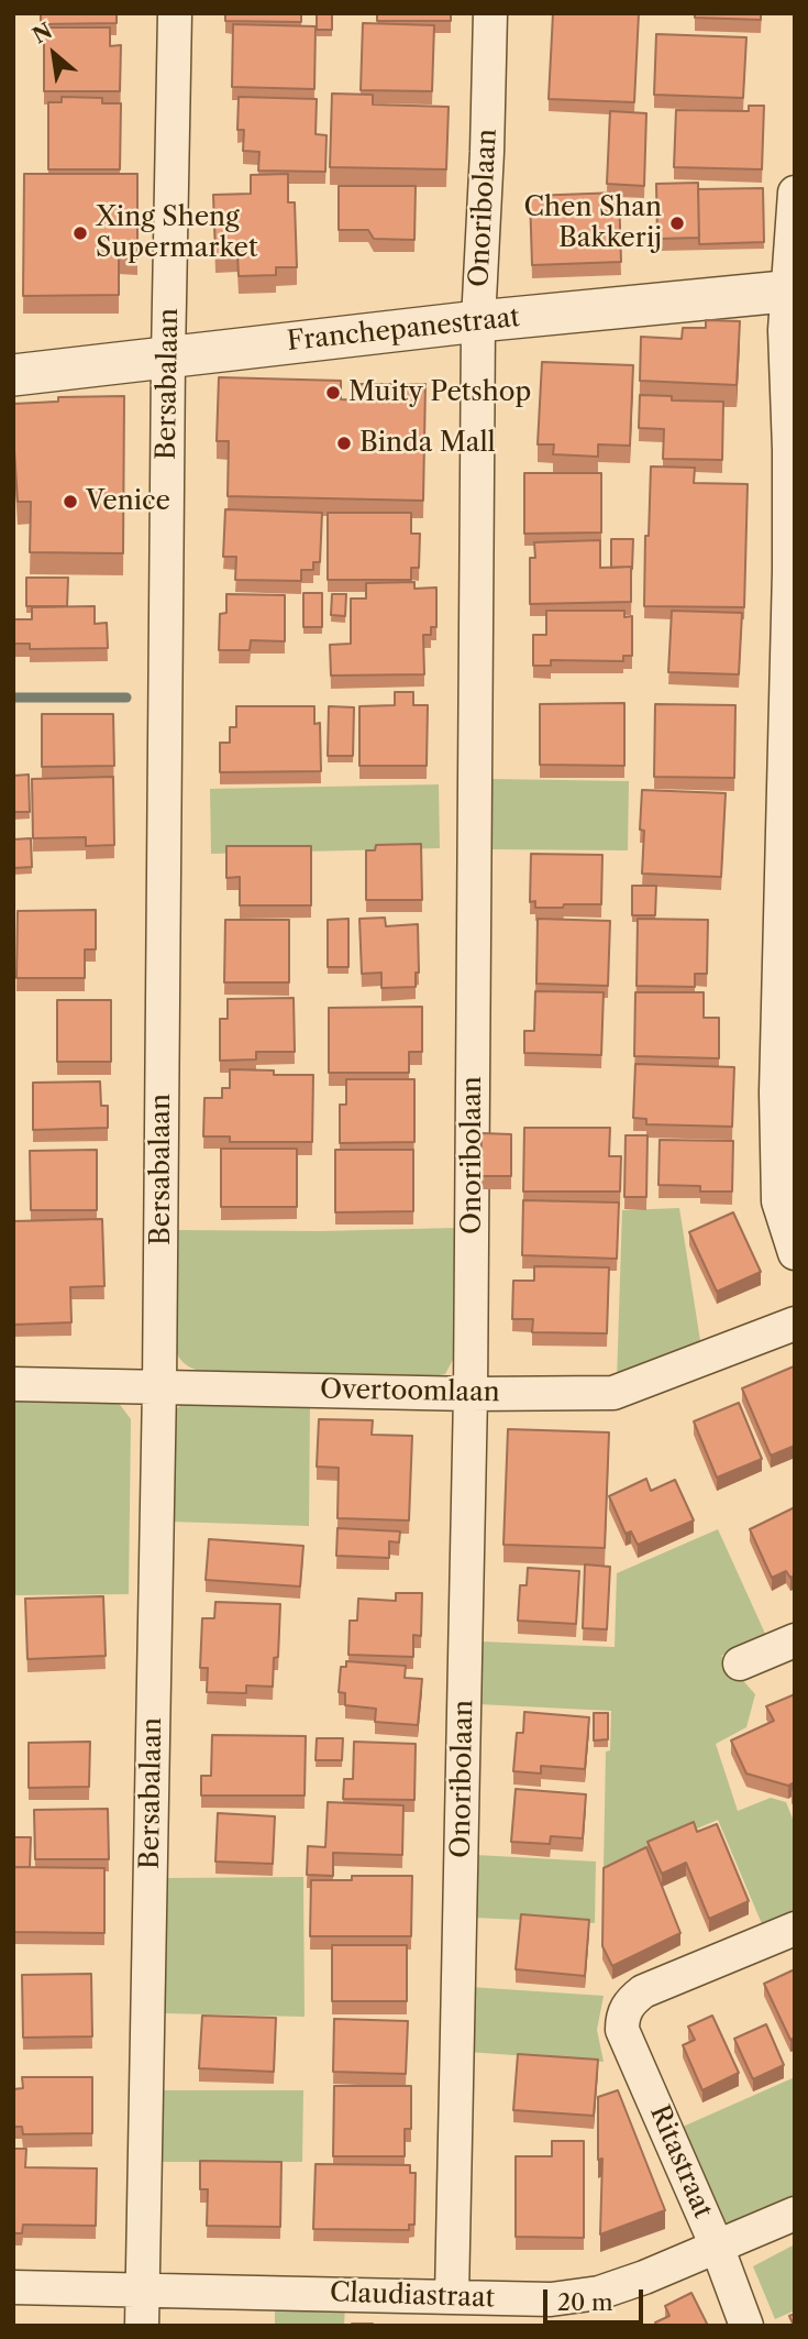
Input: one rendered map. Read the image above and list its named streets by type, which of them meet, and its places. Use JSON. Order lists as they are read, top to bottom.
{
  "streets": {
    "street": [
      "Onoribolaan",
      "Franchepanestraat",
      "Bersabalaan",
      "Overtoomlaan",
      "Ritastraat",
      "Claudiastraat"
    ]
  },
  "crossings": [
    ["Onoribolaan", "Franchepanestraat"],
    ["Onoribolaan", "Overtoomlaan"],
    ["Onoribolaan", "Claudiastraat"],
    ["Franchepanestraat", "Bersabalaan"],
    ["Bersabalaan", "Overtoomlaan"],
    ["Bersabalaan", "Claudiastraat"],
    ["Ritastraat", "Claudiastraat"]
  ],
  "places": [
    "Chen Shan Bakkerij",
    "Xing Sheng Supermarket",
    "Muity Petshop",
    "Binda Mall",
    "Venice"
  ],
  "scale_bar": "20 m",
  "north": "top left"
}
